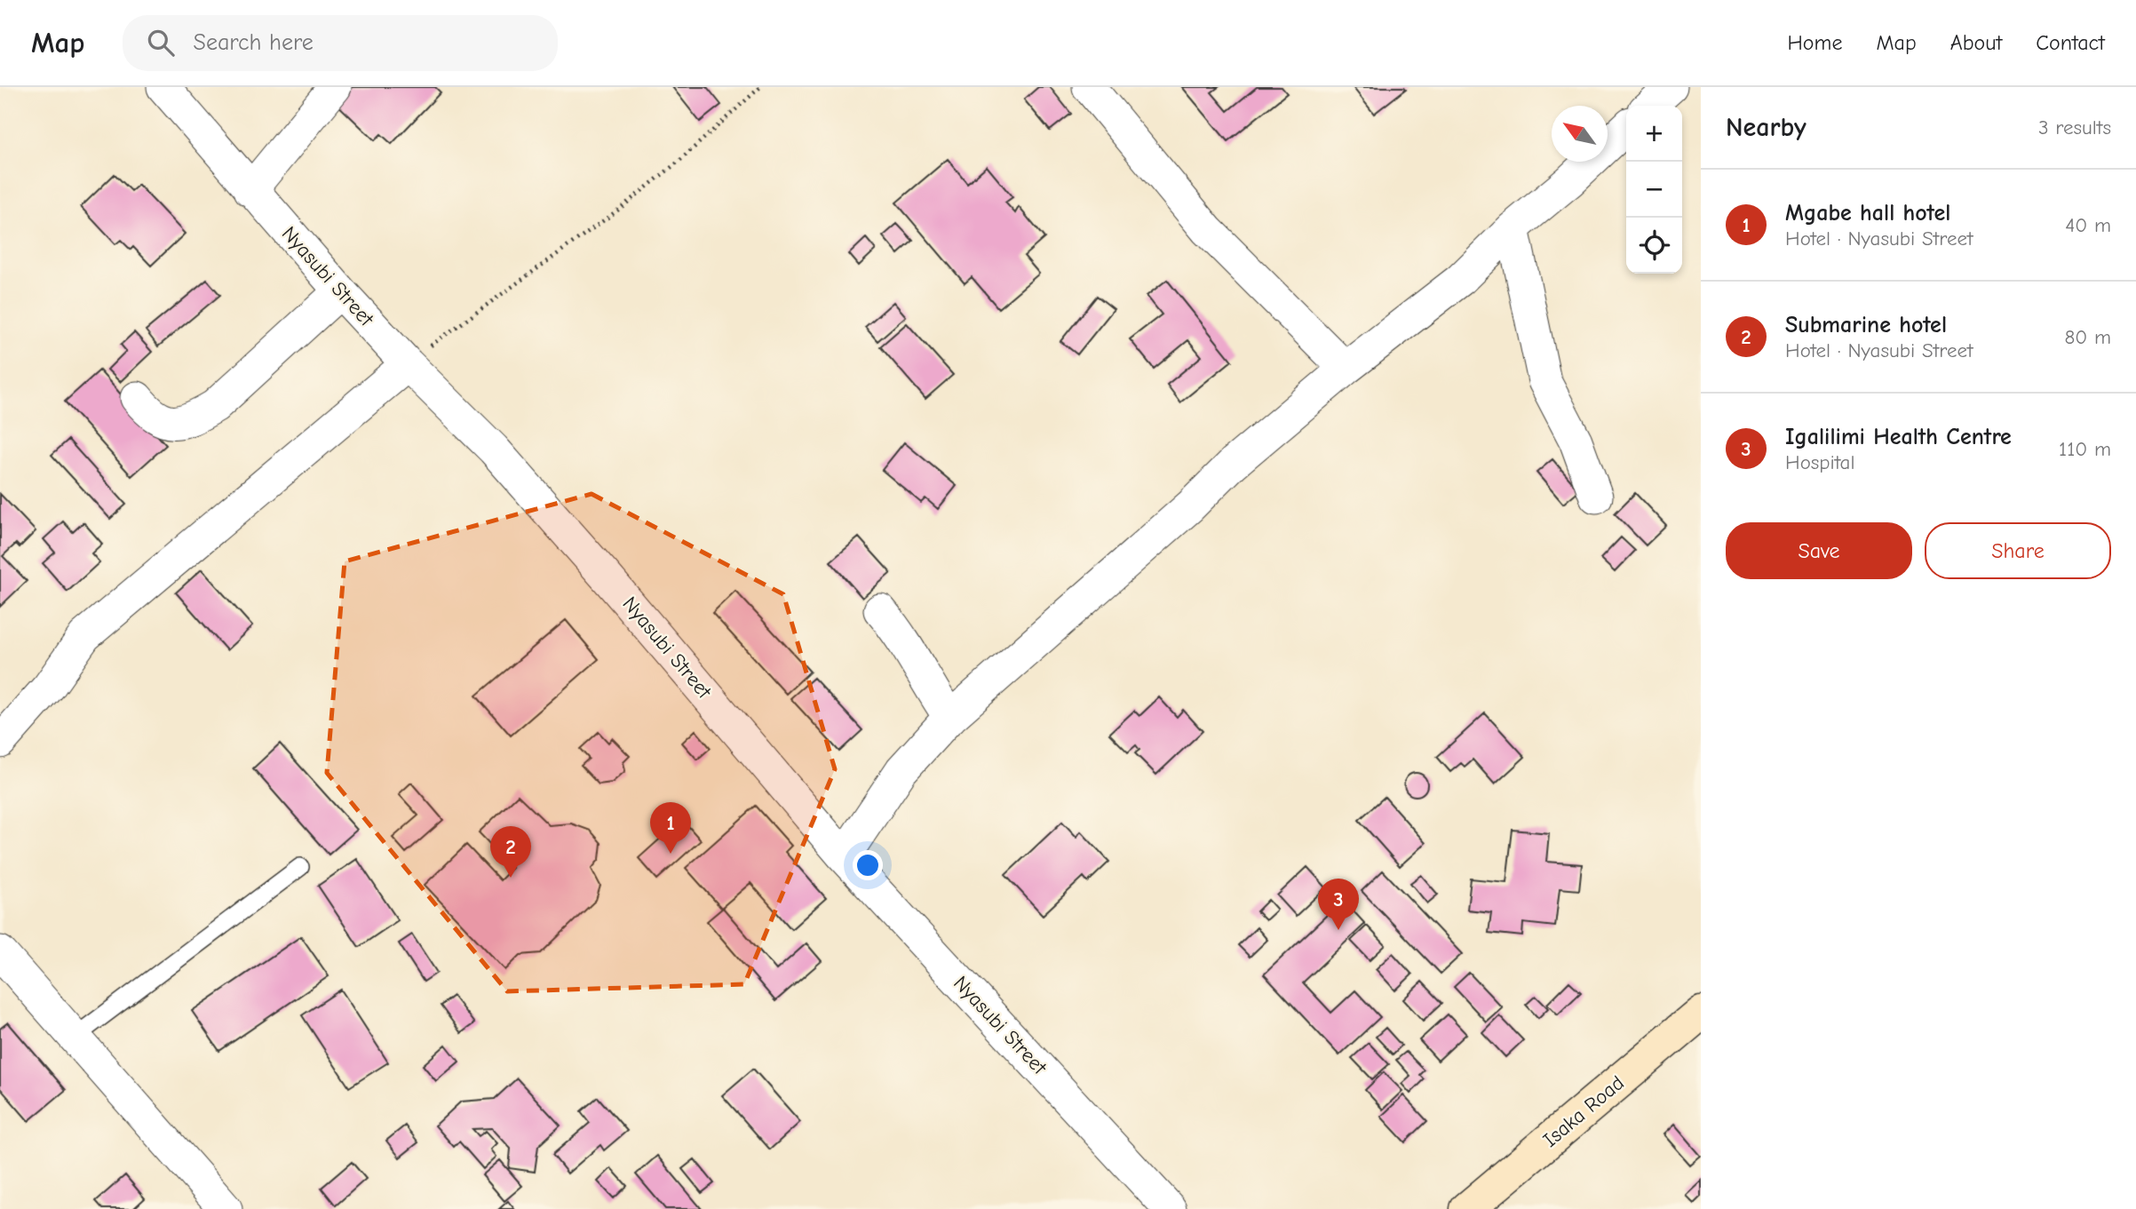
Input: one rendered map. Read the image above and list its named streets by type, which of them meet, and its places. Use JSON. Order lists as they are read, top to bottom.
{
  "streets": {
    "street": ["Nyasubi Street", "Isaka Road"]
  },
  "north": "top left",
  "page": {
    "header": "Map",
    "search": "Search here",
    "nav": [
      "Home",
      "Map",
      "About",
      "Contact"
    ],
    "heading": ["Nearby", "3 results"],
    "map_buttons": ["+", "−"],
    "list": [
      {
        "mark": "1",
        "name": "Mgabe hall hotel",
        "note": "Hotel · Nyasubi Street",
        "value": "40 m"
      },
      {
        "mark": "2",
        "name": "Submarine hotel",
        "note": "Hotel · Nyasubi Street",
        "value": "80 m"
      },
      {
        "mark": "3",
        "name": "Igalilimi Health Centre",
        "note": "Hospital",
        "value": "110 m"
      }
    ],
    "buttons": ["Save", "Share"],
    "pins": ["1", "2", "3"]
  }
}
